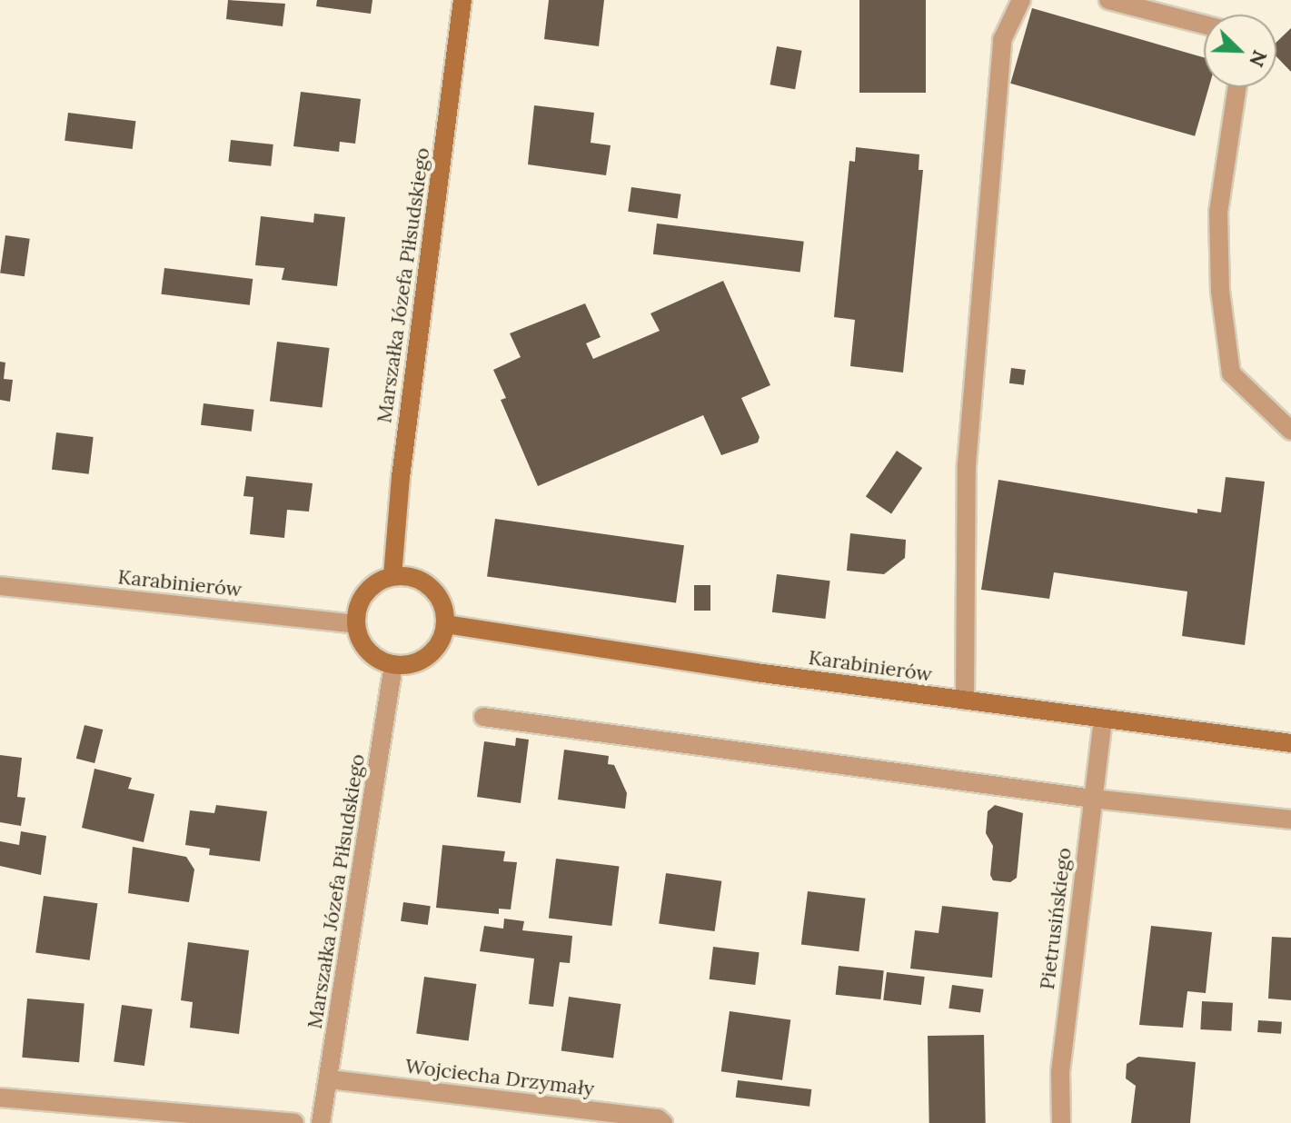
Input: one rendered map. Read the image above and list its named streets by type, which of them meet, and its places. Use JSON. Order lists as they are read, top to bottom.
{
  "streets": {
    "main road": ["Marszałka Józefa Piłsudskiego", "Karabinierów"],
    "street": ["Pietrusińskiego", "Wojciecha Drzymały"]
  },
  "crossings": [
    ["Marszałka Józefa Piłsudskiego", "Karabinierów"],
    ["Marszałka Józefa Piłsudskiego", "Wojciecha Drzymały"],
    ["Karabinierów", "Pietrusińskiego"]
  ],
  "north": "bottom right"
}
